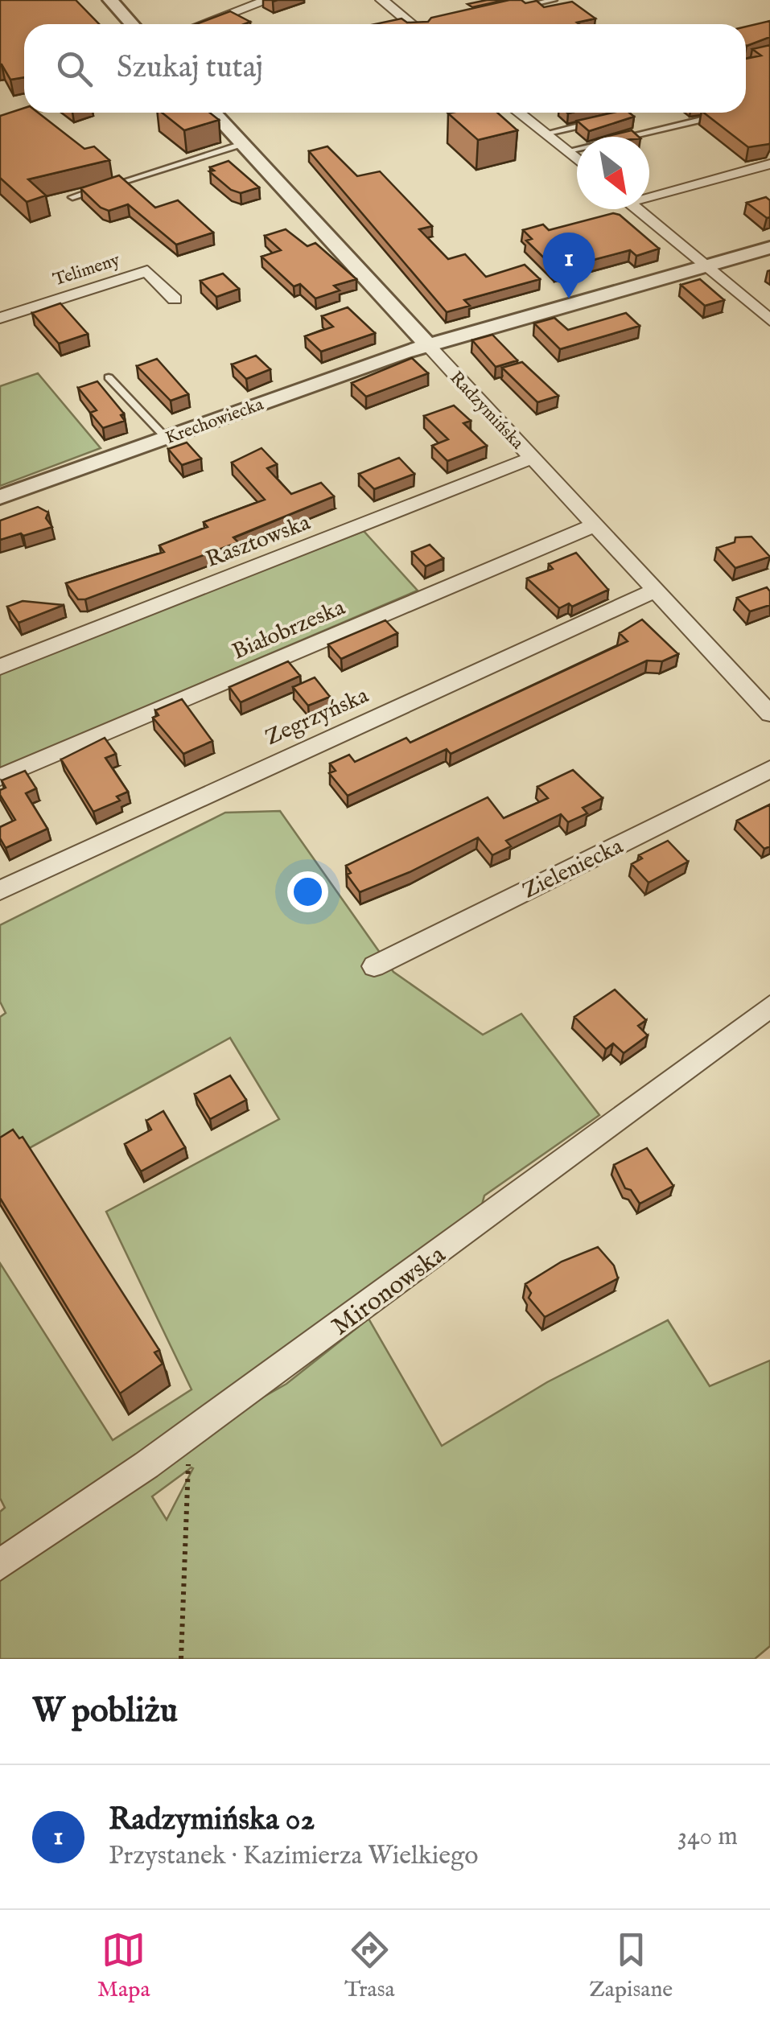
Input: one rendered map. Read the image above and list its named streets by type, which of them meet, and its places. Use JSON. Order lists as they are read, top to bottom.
{
  "streets": {
    "street": [
      "Telimeny",
      "Radzymińska",
      "Krechowiecka",
      "Rasztowska",
      "Białobrzeska",
      "Zegrzyńska",
      "Zieleniecka",
      "Mironowska"
    ]
  },
  "crossings": [
    ["Radzymińska", "Krechowiecka"],
    ["Radzymińska", "Rasztowska"],
    ["Radzymińska", "Białobrzeska"],
    ["Radzymińska", "Zegrzyńska"]
  ],
  "north": "bottom right",
  "page": {
    "search": "Szukaj tutaj",
    "pins": "1",
    "heading": "W pobliżu",
    "list": [
      {
        "mark": "1",
        "name": "Radzymińska 02",
        "note": "Przystanek · Kazimierza Wielkiego",
        "value": "340 m"
      }
    ],
    "nav": ["Mapa", "Trasa", "Zapisane"]
  }
}
